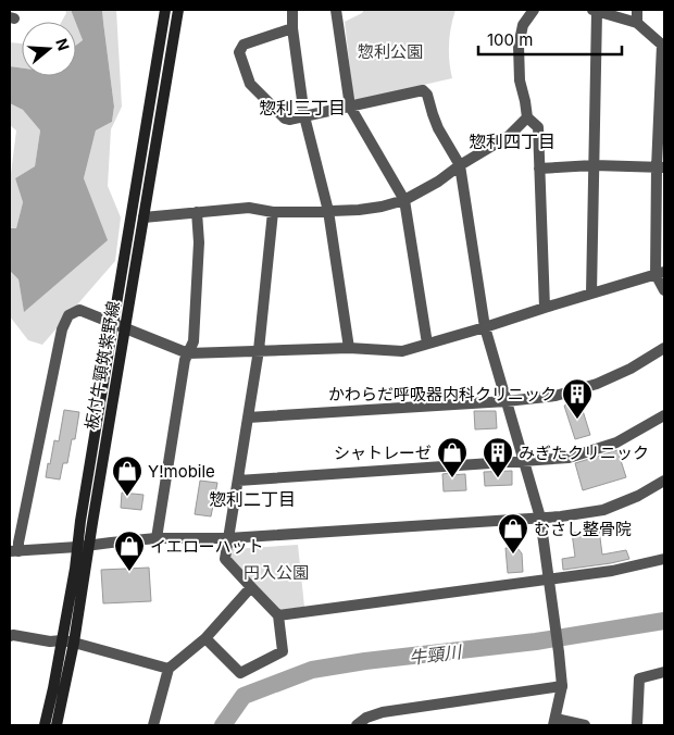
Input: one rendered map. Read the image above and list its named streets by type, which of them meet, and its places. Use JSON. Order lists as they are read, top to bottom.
{
  "streets": {
    "main road": ["板付牛頸筑紫野線"]
  },
  "districts": ["惣利三丁目", "惣利四丁目", "惣利二丁目"],
  "water": ["牛頸川"],
  "parks": ["惣利公園", "円入公園"],
  "places": {
    "building": ["かわらだ呼吸器内科クリニック", "みぎたクリニック"],
    "shop": [
      "シャトレーゼ",
      "Y!mobile",
      "むさし整骨院",
      "イエローハット"
    ]
  },
  "scale_bar": "100 m",
  "north": "right"
}
